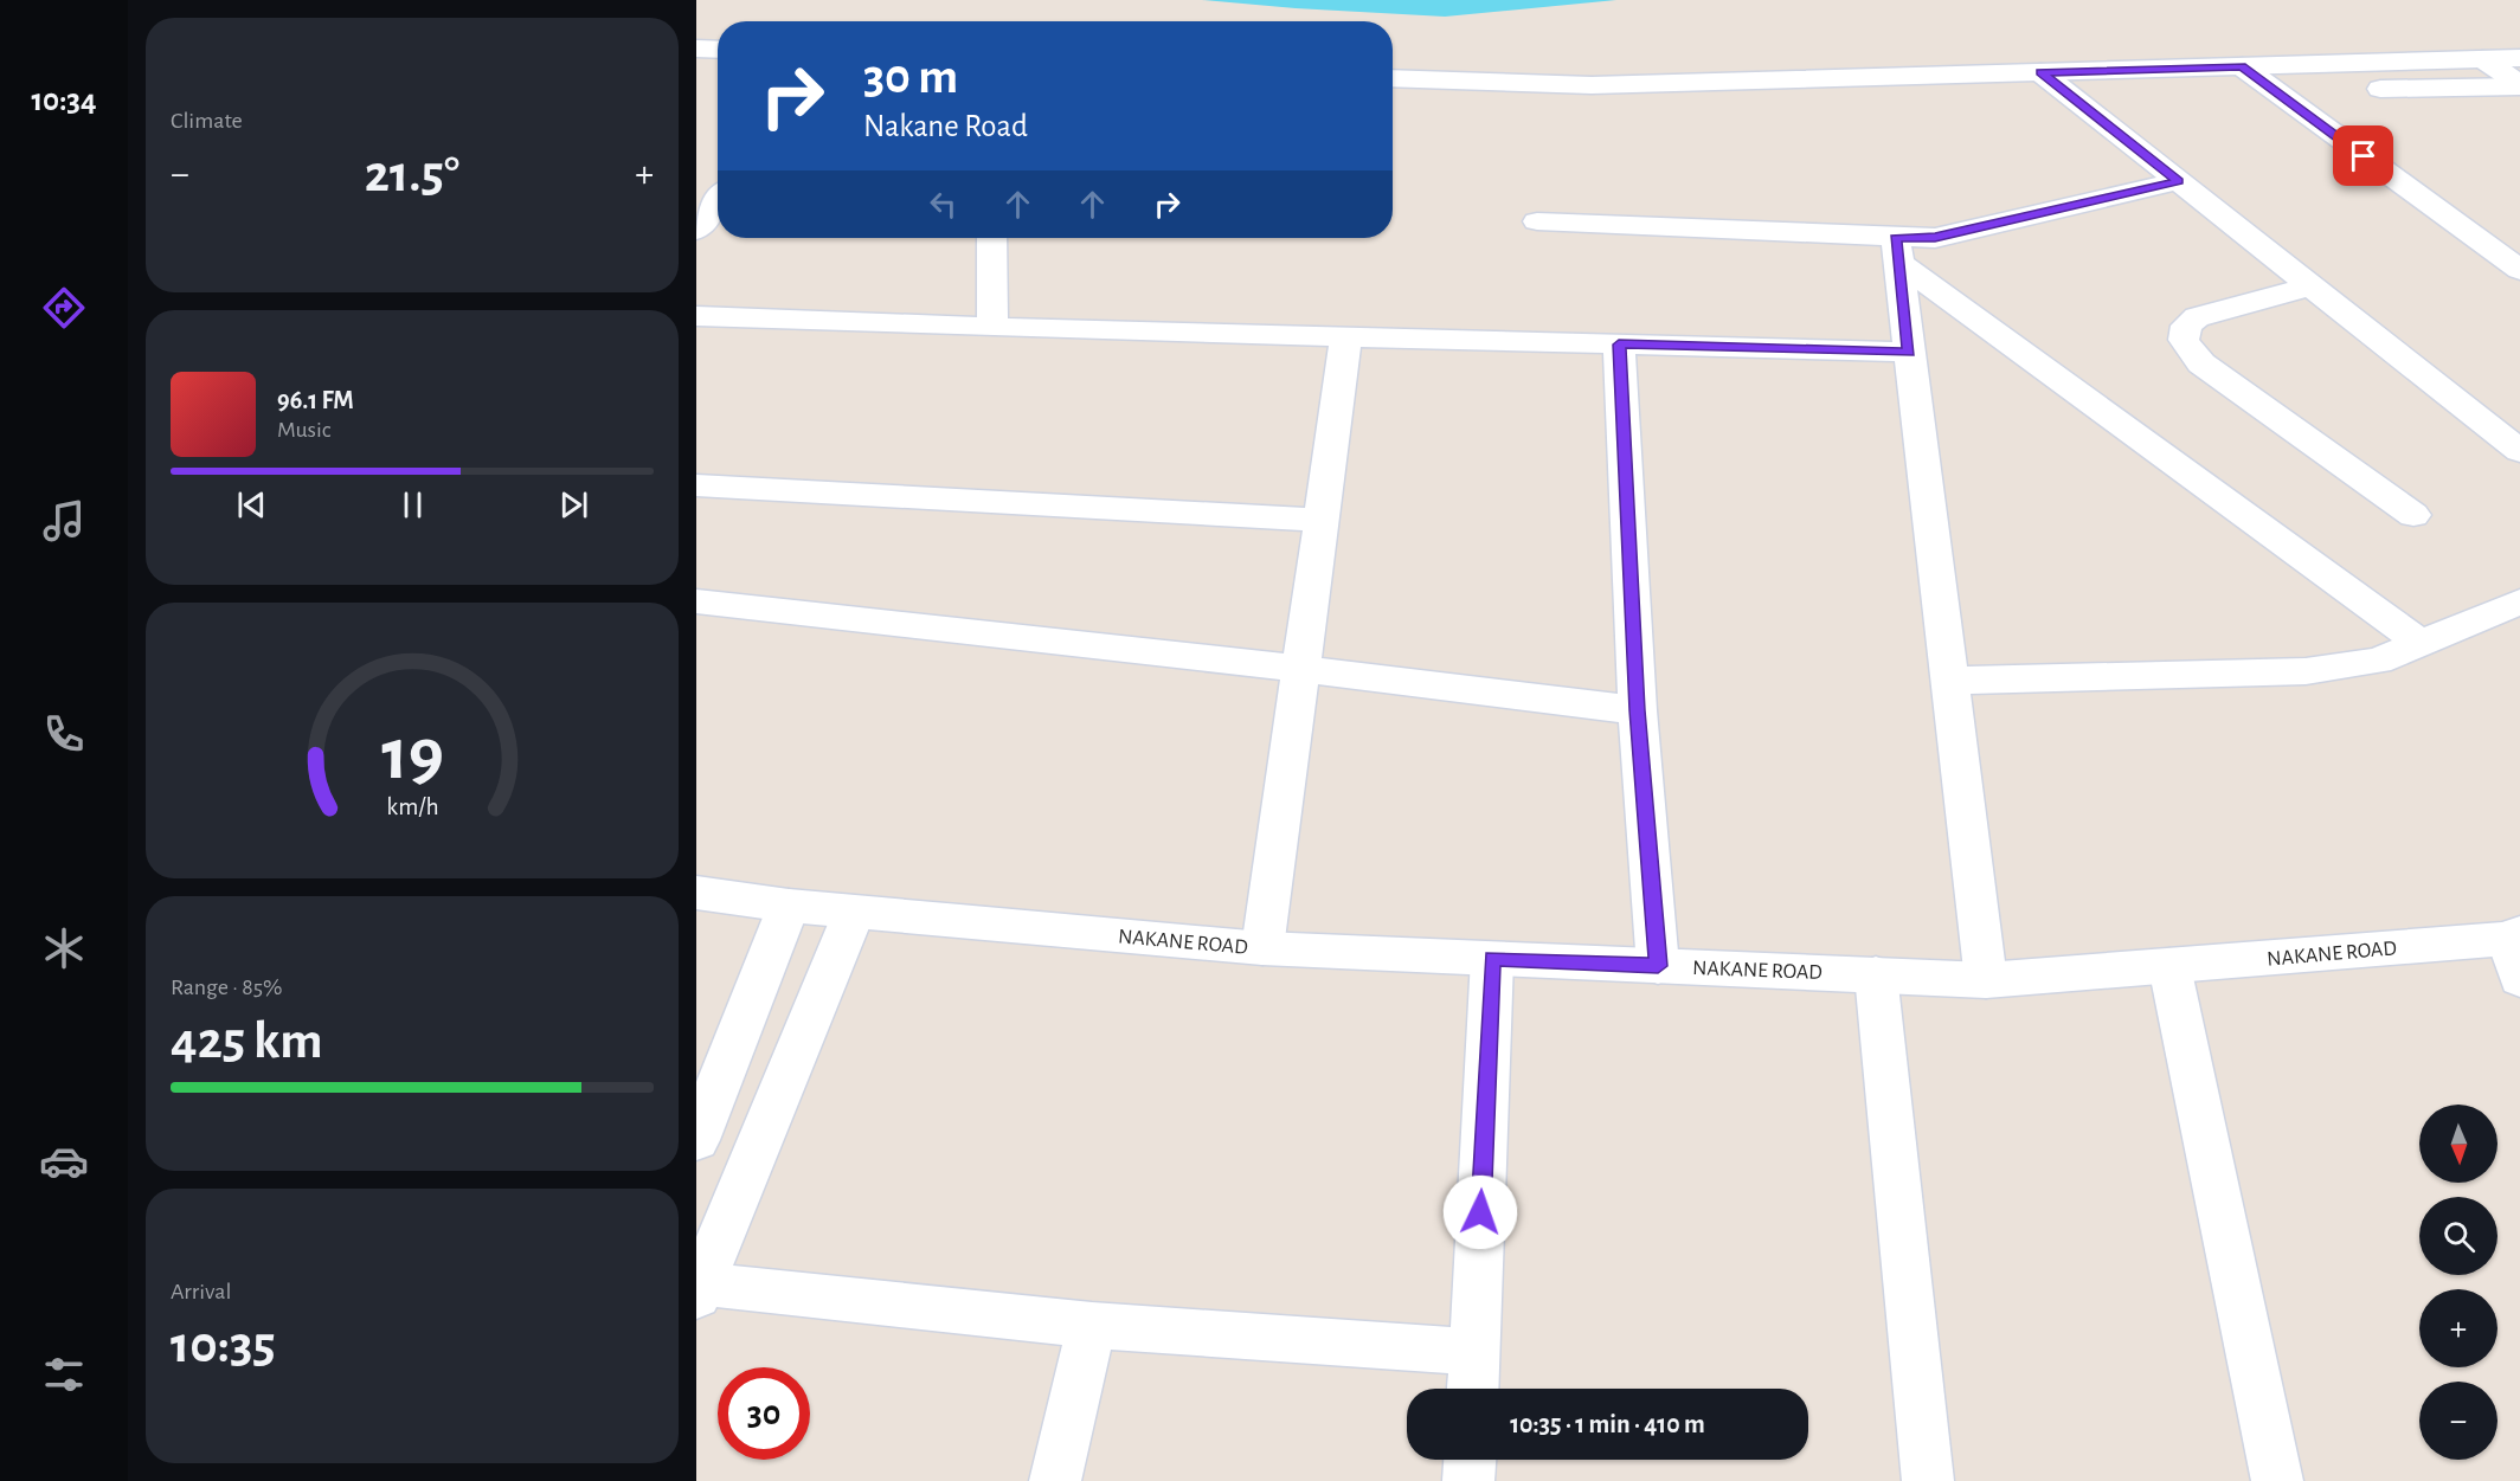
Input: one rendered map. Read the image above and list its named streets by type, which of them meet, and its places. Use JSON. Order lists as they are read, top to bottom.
{
  "streets": {
    "street": ["NAKANE ROAD"]
  },
  "north": "bottom",
  "page": {
    "tabs": "10:34",
    "tile": [
      "Climate",
      ["Range · 85%", "425 km"],
      ["Arrival", "10:35"]
    ],
    "turn": ["30 m", "Nakane Road"],
    "heat": ["−", "21.5°", "+"],
    "song": ["96.1 FM", "Music"],
    "map_buttons": ["+", "−"],
    "limit": "30",
    "trip": "10:35 · 1 min · 410 m",
    "gauge": ["19", "km/h"]
  }
}
